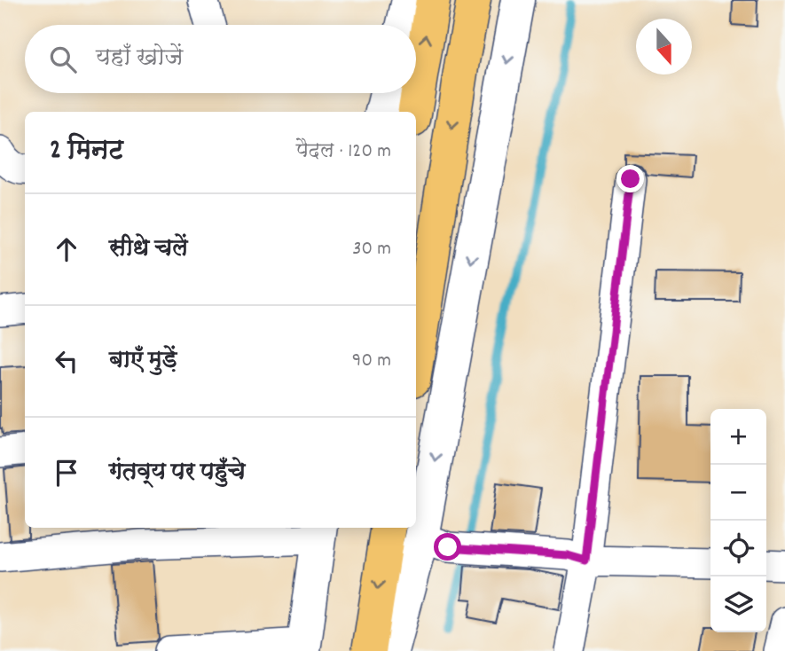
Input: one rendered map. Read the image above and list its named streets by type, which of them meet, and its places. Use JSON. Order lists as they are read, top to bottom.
{
  "north": "bottom",
  "page": {
    "search": "यहाँ खोजें",
    "heading": ["2 मिनट", "पैदल · 120 m"],
    "list": [
      ["सीधे चलें", "30 m"],
      ["बाएँ मुड़ें", "90 m"],
      "गंतव्य पर पहुँचे"
    ],
    "map_buttons": ["+", "−"]
  }
}
